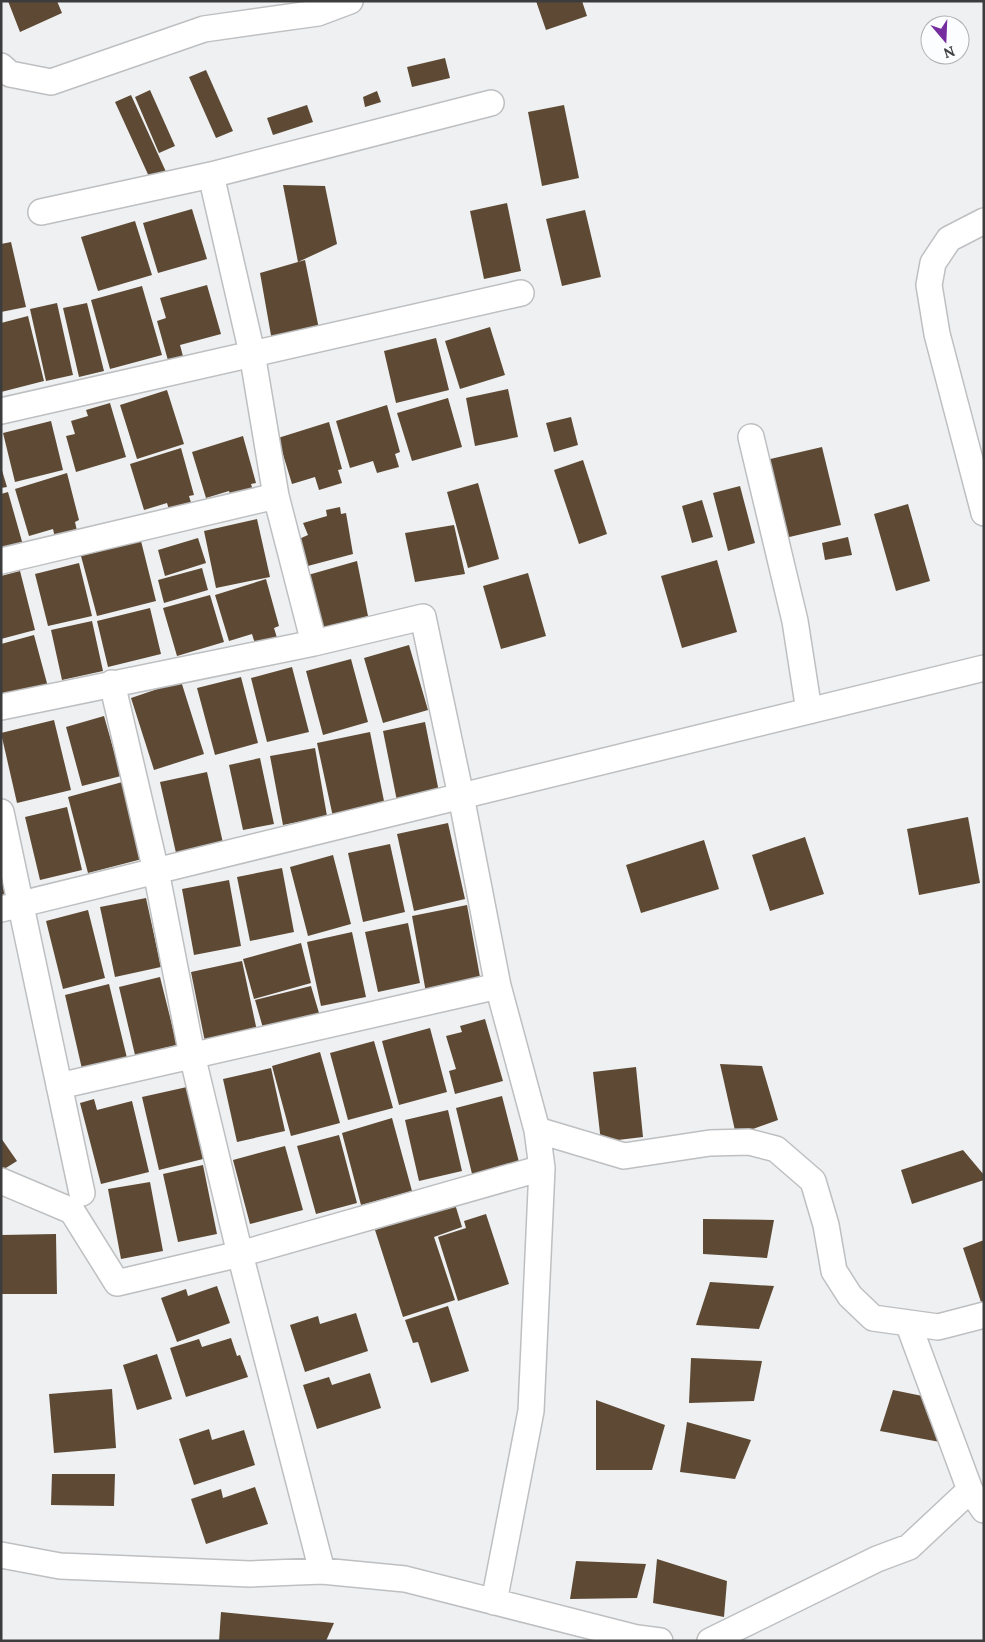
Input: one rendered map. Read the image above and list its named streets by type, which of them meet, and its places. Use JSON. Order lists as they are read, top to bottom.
{
  "north": "bottom"
}
